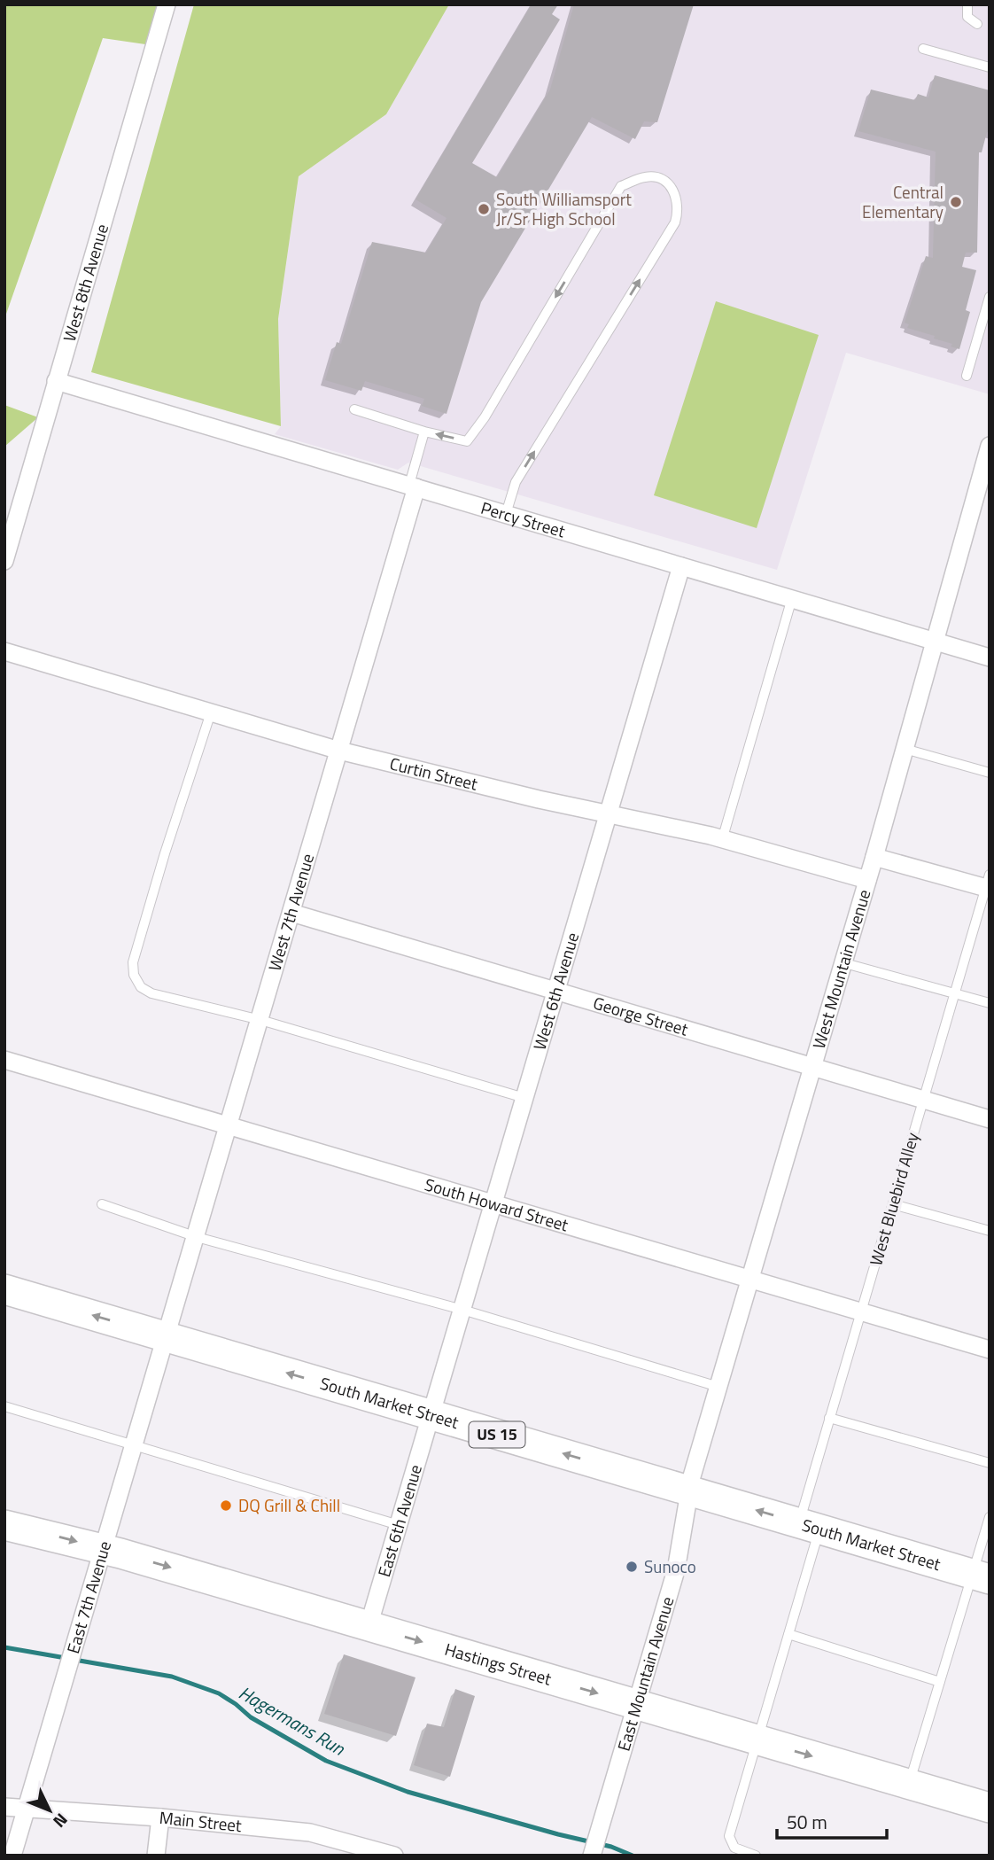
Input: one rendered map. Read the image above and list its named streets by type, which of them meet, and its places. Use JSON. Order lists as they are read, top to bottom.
{
  "streets": {
    "highway": ["South Market Street", "US 15", "Hastings Street"],
    "street": [
      "West 8th Avenue",
      "Percy Street",
      "Curtin Street",
      "West 7th Avenue",
      "West Mountain Avenue",
      "West 6th Avenue",
      "George Street",
      "South Howard Street",
      "East 6th Avenue",
      "East 7th Avenue",
      "East Mountain Avenue",
      "Main Street"
    ],
    "lane": ["West Bluebird Alley"]
  },
  "crossings": [
    ["West 8th Avenue", "Percy Street"],
    ["Percy Street", "West 7th Avenue"],
    ["Percy Street", "West Mountain Avenue"],
    ["Percy Street", "West 6th Avenue"],
    ["Curtin Street", "West 7th Avenue"],
    ["Curtin Street", "West Mountain Avenue"],
    ["Curtin Street", "West 6th Avenue"],
    ["West 7th Avenue", "George Street"],
    ["West 7th Avenue", "South Howard Street"],
    ["West 7th Avenue", "South Market Street"],
    ["West 7th Avenue", "East 7th Avenue"],
    ["West Mountain Avenue", "George Street"],
    ["West Mountain Avenue", "South Howard Street"],
    ["West Mountain Avenue", "South Market Street"],
    ["West Mountain Avenue", "East Mountain Avenue"],
    ["West 6th Avenue", "George Street"],
    ["West 6th Avenue", "South Howard Street"],
    ["West 6th Avenue", "South Market Street"],
    ["West 6th Avenue", "East 6th Avenue"],
    ["George Street", "West Bluebird Alley"],
    ["West Bluebird Alley", "South Howard Street"],
    ["West Bluebird Alley", "South Market Street"],
    ["West Bluebird Alley", "Hastings Street"],
    ["South Market Street", "East 6th Avenue"],
    ["South Market Street", "East 7th Avenue"],
    ["South Market Street", "East Mountain Avenue"],
    ["East 6th Avenue", "Hastings Street"],
    ["East 7th Avenue", "Hastings Street"],
    ["East 7th Avenue", "Main Street"],
    ["Hastings Street", "East Mountain Avenue"]
  ],
  "one_way": ["South Market Street", "Hastings Street"],
  "water": ["Hagermans Run"],
  "places": [
    "Central Elementary",
    "South Williamsport Jr/Sr High School",
    "DQ Grill & Chill",
    "Sunoco"
  ],
  "scale_bar": "50 m",
  "north": "bottom right"
}
